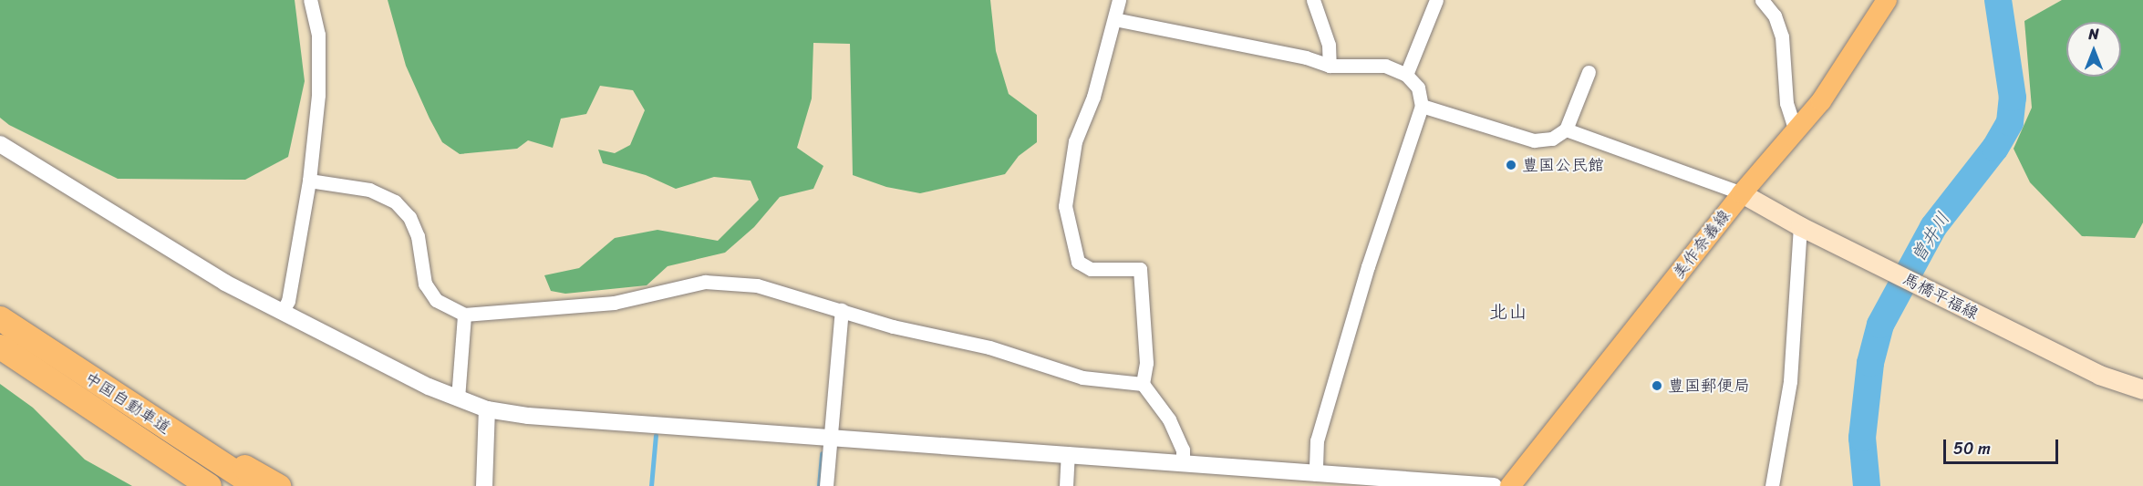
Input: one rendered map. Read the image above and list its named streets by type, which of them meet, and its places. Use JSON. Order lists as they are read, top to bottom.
{
  "streets": {
    "highway": ["中国自動車道"],
    "main road": ["美作奈義線", "馬橋平福線"]
  },
  "crossings": [
    ["美作奈義線", "馬橋平福線"]
  ],
  "districts": ["北山"],
  "water": ["曽井川"],
  "places": ["豊国公民館", "豊国郵便局"],
  "scale_bar": "50 m",
  "north": "top"
}
